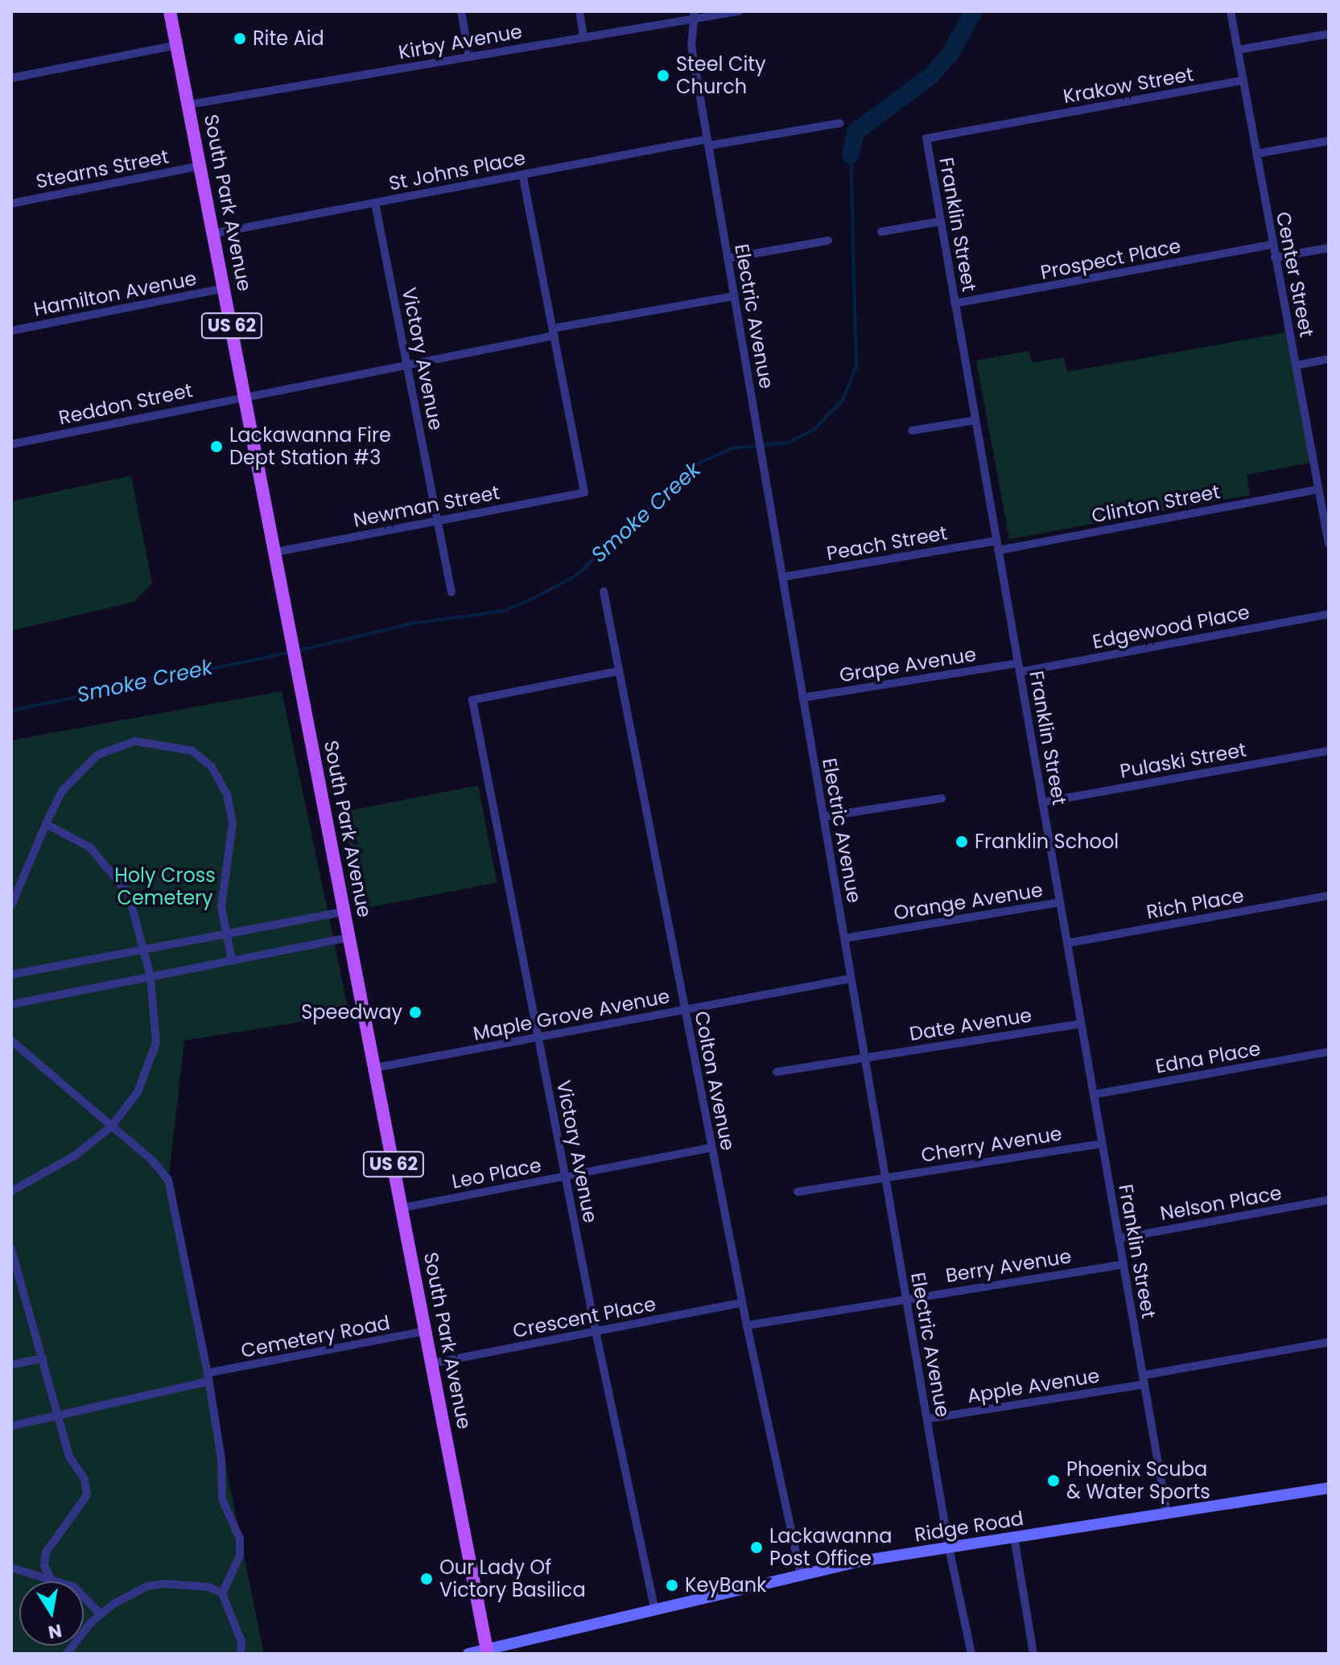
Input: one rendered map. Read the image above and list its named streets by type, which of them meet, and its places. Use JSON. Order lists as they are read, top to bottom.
{
  "streets": {
    "main road": ["South Park Avenue", "US 62", "Ridge Road"],
    "street": [
      "Kirby Avenue",
      "Krakow Street",
      "Stearns Street",
      "St Johns Place",
      "Franklin Street",
      "Prospect Place",
      "Center Street",
      "Hamilton Avenue",
      "Electric Avenue",
      "Victory Avenue",
      "Reddon Street",
      "Clinton Street",
      "Newman Street",
      "Peach Street",
      "Edgewood Place",
      "Grape Avenue",
      "Pulaski Street",
      "Orange Avenue",
      "Rich Place",
      "Maple Grove Avenue",
      "Date Avenue",
      "Edna Place",
      "Colton Avenue",
      "Cherry Avenue",
      "Leo Place",
      "Nelson Place",
      "Berry Avenue",
      "Crescent Place",
      "Cemetery Road",
      "Apple Avenue"
    ]
  },
  "crossings": [
    ["Kirby Avenue", "South Park Avenue"],
    ["Kirby Avenue", "Electric Avenue"],
    ["Krakow Street", "Franklin Street"],
    ["Krakow Street", "Center Street"],
    ["Stearns Street", "South Park Avenue"],
    ["St Johns Place", "South Park Avenue"],
    ["St Johns Place", "Electric Avenue"],
    ["St Johns Place", "Victory Avenue"],
    ["South Park Avenue", "Hamilton Avenue"],
    ["South Park Avenue", "Reddon Street"],
    ["South Park Avenue", "Newman Street"],
    ["South Park Avenue", "Maple Grove Avenue"],
    ["South Park Avenue", "Leo Place"],
    ["South Park Avenue", "Crescent Place"],
    ["South Park Avenue", "Cemetery Road"],
    ["South Park Avenue", "Ridge Road"],
    ["Franklin Street", "Prospect Place"],
    ["Franklin Street", "Clinton Street"],
    ["Franklin Street", "Peach Street"],
    ["Franklin Street", "Edgewood Place"],
    ["Franklin Street", "Grape Avenue"],
    ["Franklin Street", "Pulaski Street"],
    ["Franklin Street", "Orange Avenue"],
    ["Franklin Street", "Rich Place"],
    ["Franklin Street", "Date Avenue"],
    ["Franklin Street", "Edna Place"],
    ["Franklin Street", "Cherry Avenue"],
    ["Franklin Street", "Nelson Place"],
    ["Franklin Street", "Berry Avenue"],
    ["Franklin Street", "Apple Avenue"],
    ["Franklin Street", "Ridge Road"],
    ["Prospect Place", "Center Street"],
    ["Center Street", "Clinton Street"],
    ["Electric Avenue", "Reddon Street"],
    ["Electric Avenue", "Peach Street"],
    ["Electric Avenue", "Grape Avenue"],
    ["Electric Avenue", "Orange Avenue"],
    ["Electric Avenue", "Maple Grove Avenue"],
    ["Electric Avenue", "Date Avenue"],
    ["Electric Avenue", "Cherry Avenue"],
    ["Electric Avenue", "Berry Avenue"],
    ["Electric Avenue", "Apple Avenue"],
    ["Electric Avenue", "Ridge Road"],
    ["Victory Avenue", "Reddon Street"],
    ["Victory Avenue", "Newman Street"],
    ["Victory Avenue", "Maple Grove Avenue"],
    ["Victory Avenue", "Colton Avenue"],
    ["Victory Avenue", "Leo Place"],
    ["Victory Avenue", "Crescent Place"],
    ["Victory Avenue", "Ridge Road"],
    ["Reddon Street", "Newman Street"],
    ["Clinton Street", "Peach Street"],
    ["Edgewood Place", "Grape Avenue"],
    ["Maple Grove Avenue", "Colton Avenue"],
    ["Colton Avenue", "Leo Place"],
    ["Colton Avenue", "Berry Avenue"],
    ["Colton Avenue", "Crescent Place"],
    ["Colton Avenue", "Ridge Road"]
  ],
  "water": ["Smoke Creek"],
  "parks": ["Holy Cross Cemetery"],
  "places": [
    "Rite Aid",
    "Steel City Church",
    "Lackawanna Fire Dept Station #3",
    "Franklin School",
    "Speedway",
    "Phoenix Scuba & Water Sports",
    "Lackawanna Post Office",
    "Our Lady Of Victory Basilica",
    "KeyBank"
  ],
  "north": "bottom"
}
